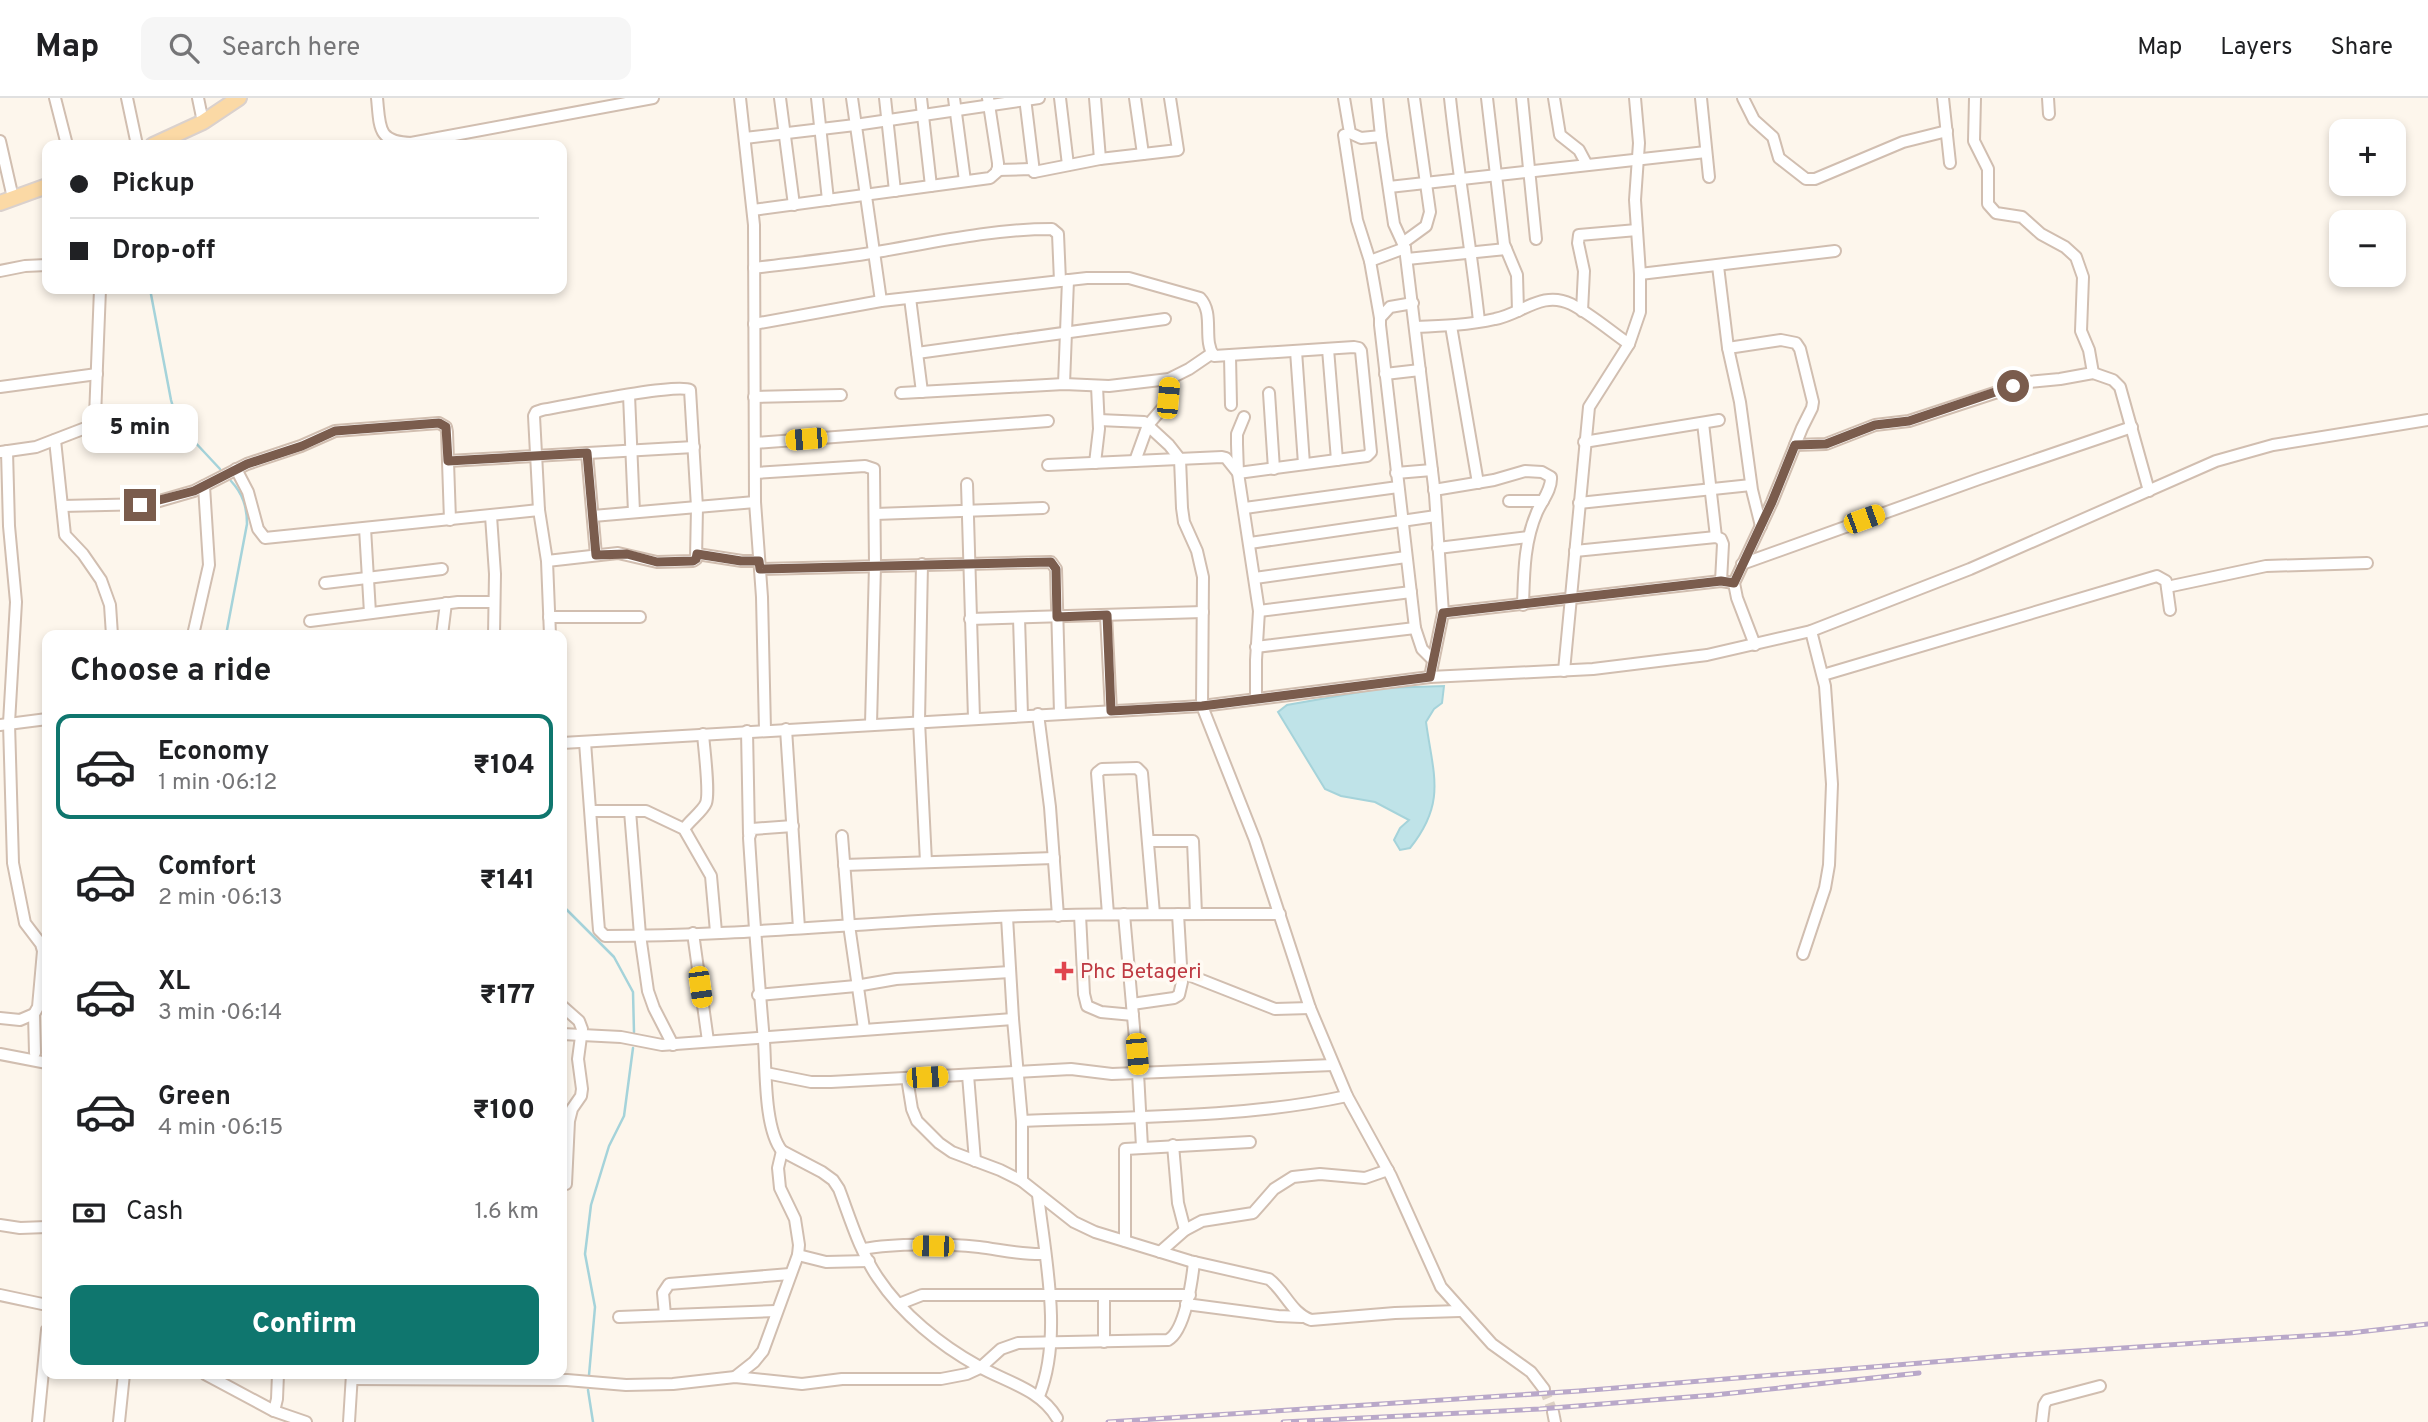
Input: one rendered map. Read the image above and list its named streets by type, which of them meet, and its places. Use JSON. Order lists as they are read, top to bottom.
{
  "places": {
    "health": ["Phc Betageri"]
  },
  "page": {
    "header": "Map",
    "search": "Search here",
    "nav": ["Map", "Layers", "Share"],
    "map_buttons": ["+", "−"],
    "banner": ["Pickup", "Drop-off"],
    "bubble": "5 min",
    "heading": "Choose a ride",
    "list": [
      {
        "name": "Economy",
        "note": "1 min · 06:12",
        "value": "₹104"
      },
      {
        "name": "Comfort",
        "note": "2 min · 06:13",
        "value": "₹141"
      },
      {
        "name": "XL",
        "note": "3 min · 06:14",
        "value": "₹177"
      },
      {
        "name": "Green",
        "note": "4 min · 06:15",
        "value": "₹100"
      }
    ],
    "pay": ["Cash", "1.6 km"],
    "buttons": "Confirm"
  }
}
